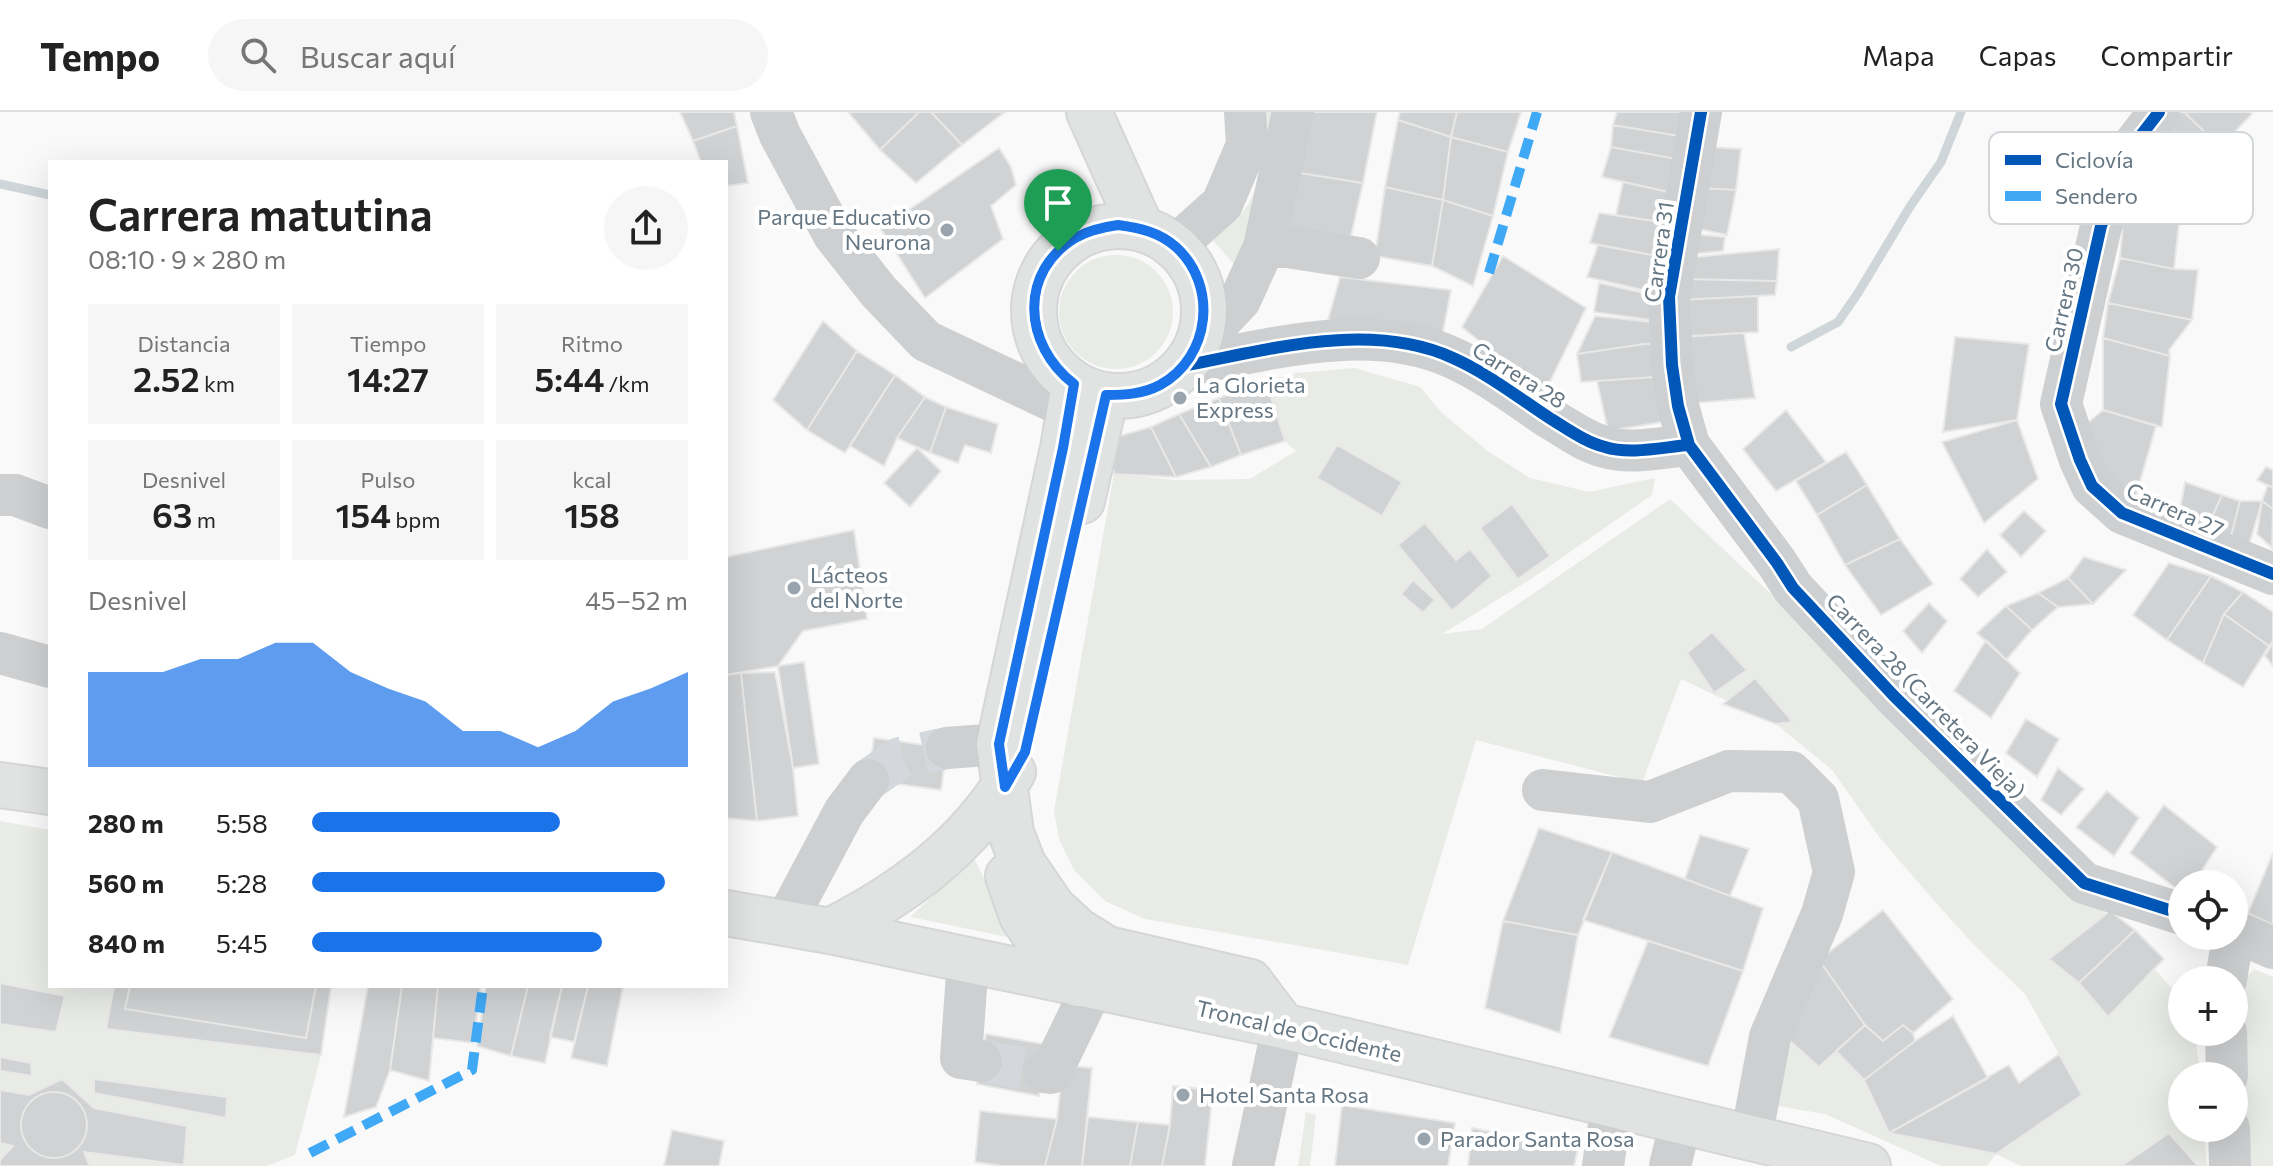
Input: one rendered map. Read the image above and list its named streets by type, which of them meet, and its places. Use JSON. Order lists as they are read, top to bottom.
{
  "streets": {
    "main road": ["Troncal de Occidente"],
    "street": [
      "Carrera 31",
      "Carrera 30",
      "Carrera 28",
      "Carrera 27",
      "Carrera 28 (Carretera Vieja)"
    ]
  },
  "crossings": [
    ["Carrera 31", "Carrera 28"],
    ["Carrera 31", "Carrera 28 (Carretera Vieja)"],
    ["Carrera 30", "Carrera 27"],
    ["Carrera 28", "Carrera 28 (Carretera Vieja)"]
  ],
  "places": [
    "Parque Educativo Neurona",
    "La Glorieta Express",
    "Lácteos del Norte",
    "Hotel Santa Rosa",
    "Parador Santa Rosa"
  ],
  "legend": ["Ciclovía", "Sendero"],
  "page": {
    "header": "Tempo",
    "search": "Buscar aquí",
    "nav": ["Mapa", "Capas", "Compartir"],
    "heading": ["Carrera matutina", "08:10 · 9 × 280 m"],
    "stats": [
      ["Distancia", "2.52 km"],
      ["Tiempo", "14:27"],
      ["Ritmo", "5:44 /km"],
      ["Desnivel", "63 m"],
      ["Pulso", "154 bpm"],
      ["kcal", "158"]
    ],
    "chart": ["Desnivel", "45–52 m"],
    "list": [
      {
        "name": "280 m",
        "note": "5:58"
      },
      {
        "name": "560 m",
        "note": "5:28"
      },
      {
        "name": "840 m",
        "note": "5:45"
      }
    ],
    "map_buttons": ["+", "−"]
  }
}
